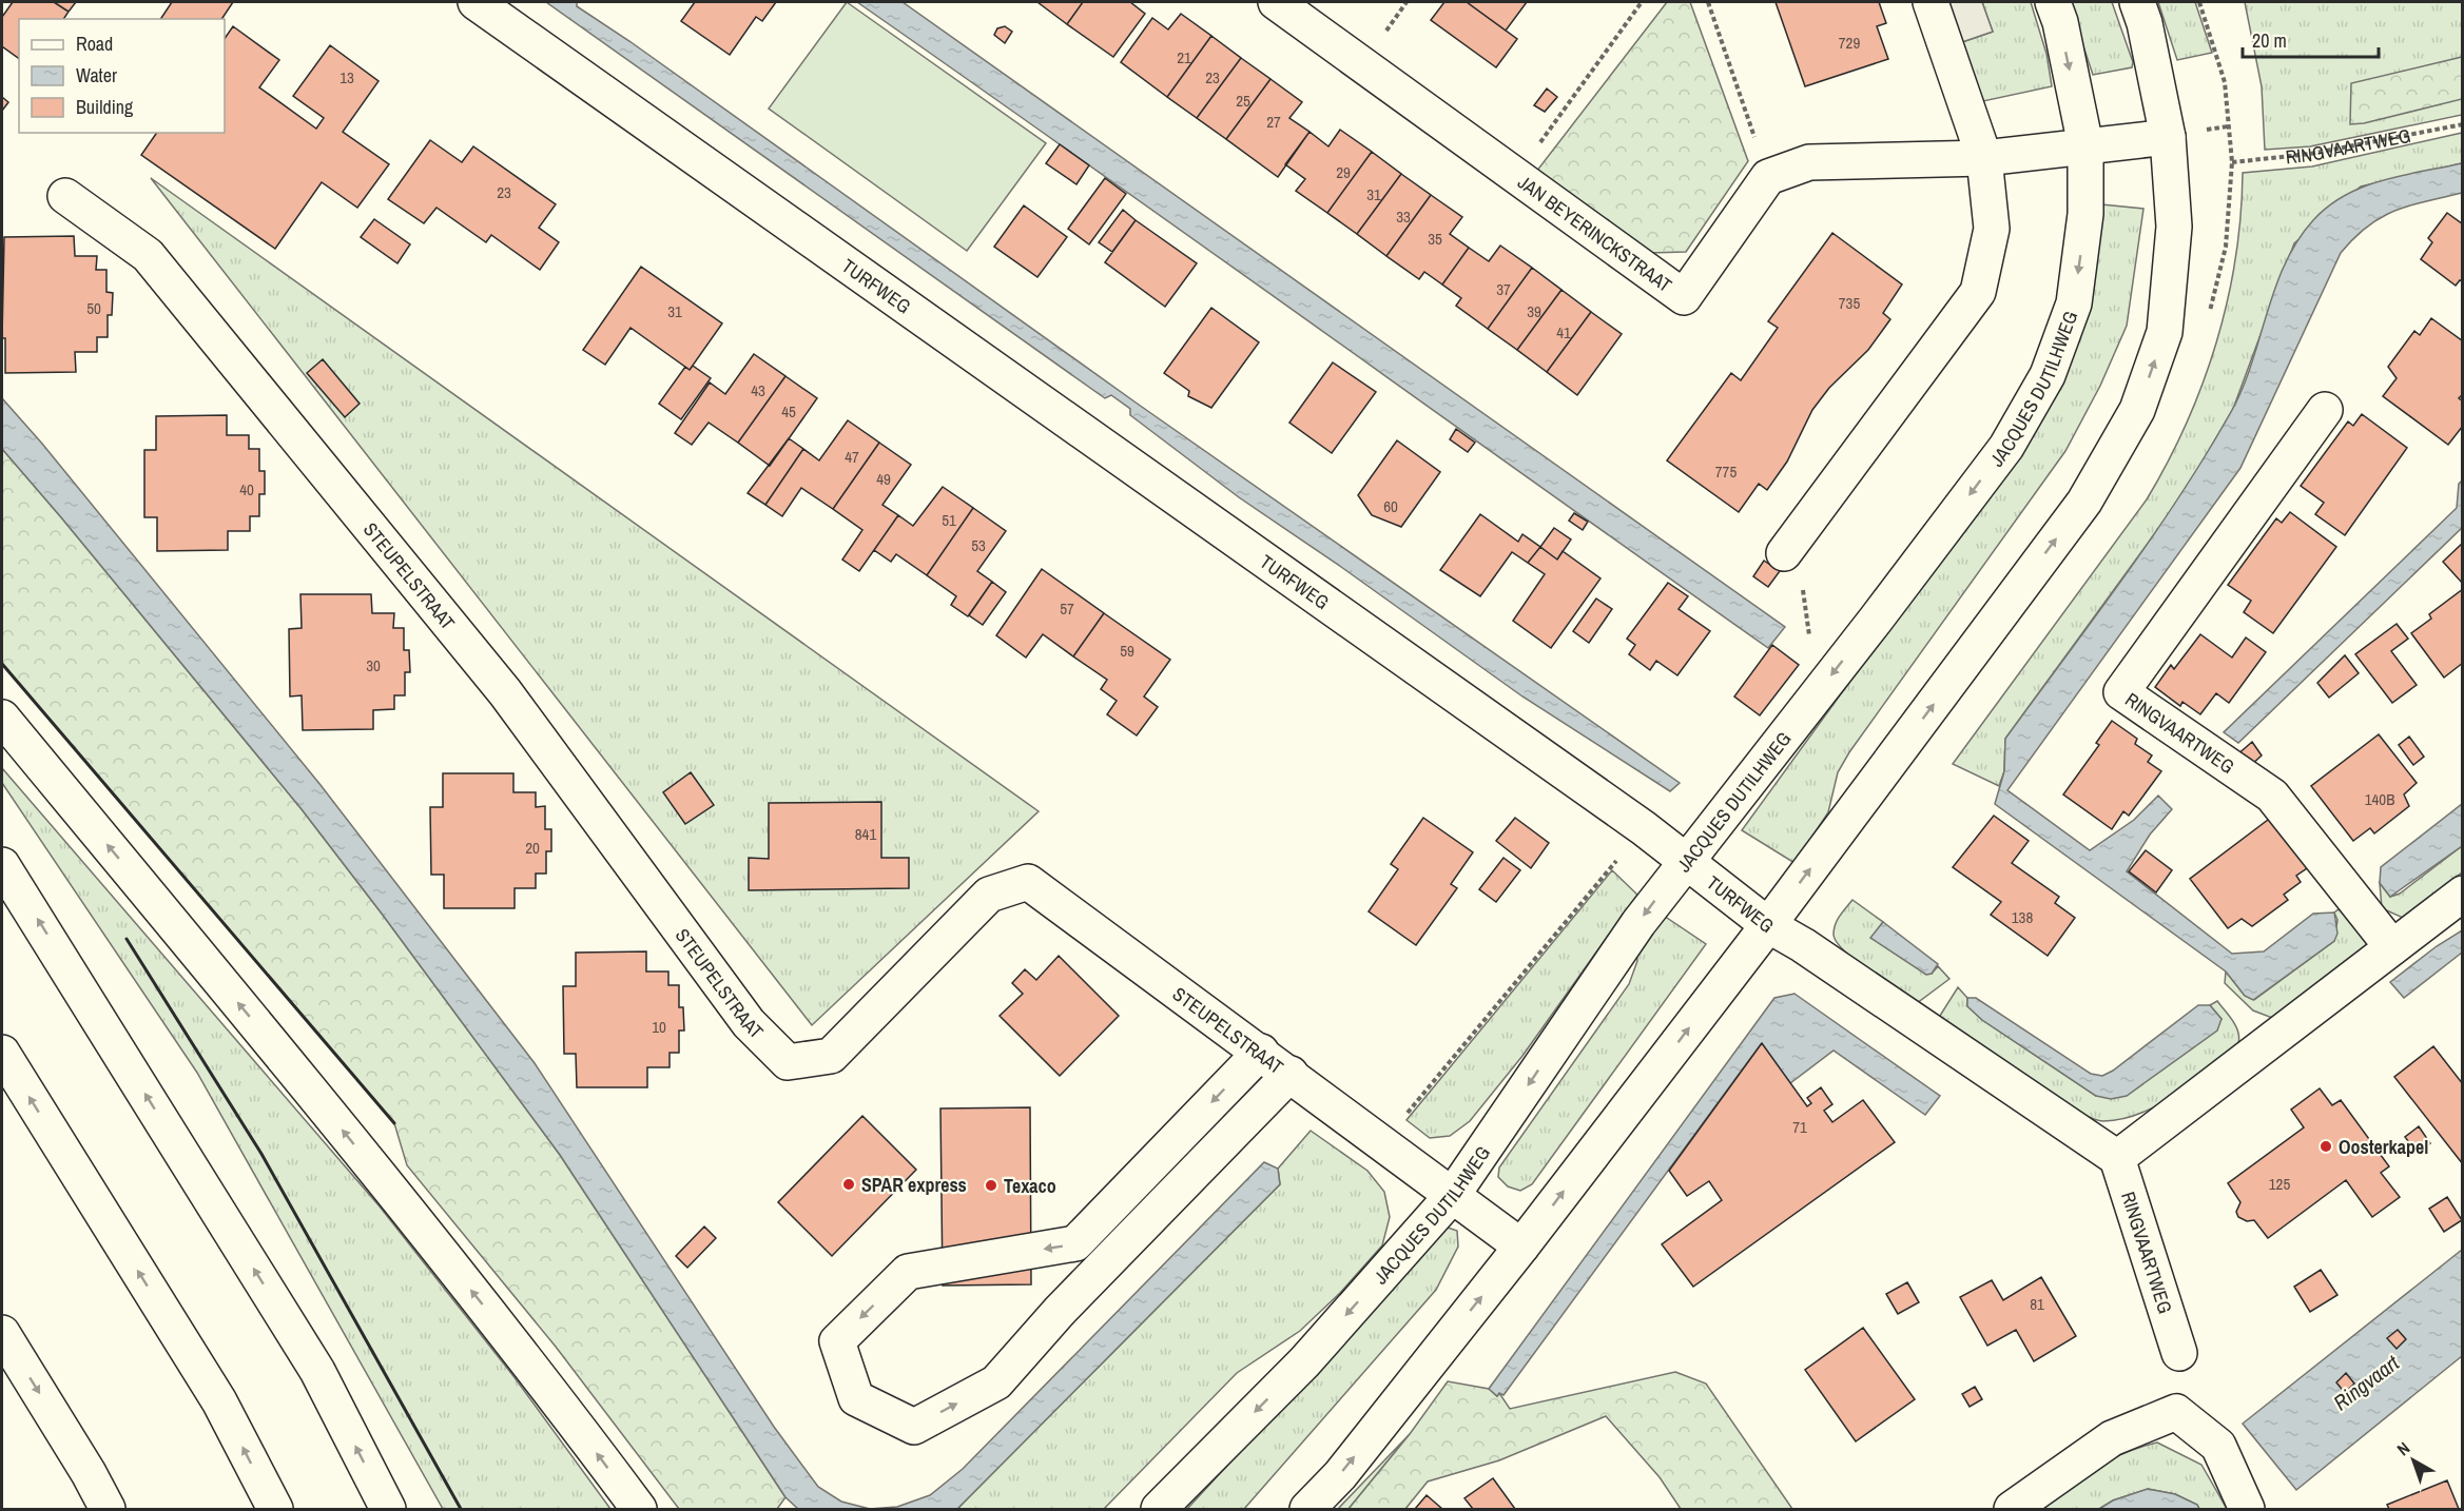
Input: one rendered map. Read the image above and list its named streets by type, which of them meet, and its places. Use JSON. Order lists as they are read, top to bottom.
{
  "streets": {
    "main road": [
      "RINGVAARTWEG",
      "JAN BEYERINCKSTRAAT",
      "TURFWEG",
      "JACQUES DUTILHWEG",
      "STEUPELSTRAAT"
    ]
  },
  "crossings": [
    ["RINGVAARTWEG", "TURFWEG"],
    ["TURFWEG", "JACQUES DUTILHWEG"],
    ["JACQUES DUTILHWEG", "STEUPELSTRAAT"]
  ],
  "water": ["Ringvaart"],
  "places": ["Oosterkapel", "SPAR express", "Texaco"],
  "house_numbers": [
    "729",
    "21",
    "13",
    "23",
    "25",
    "27",
    "29",
    "23",
    "31",
    "33",
    "35",
    "37",
    "735",
    "50",
    "31",
    "39",
    "41",
    "43",
    "45",
    "47",
    "775",
    "49",
    "40",
    "60",
    "51",
    "53",
    "57",
    "59",
    "30",
    "140B",
    "841",
    "20",
    "138",
    "10",
    "71",
    "125",
    "81"
  ],
  "legend": ["Road", "Water", "Building"],
  "scale_bar": "20 m",
  "north": "top left"
}
